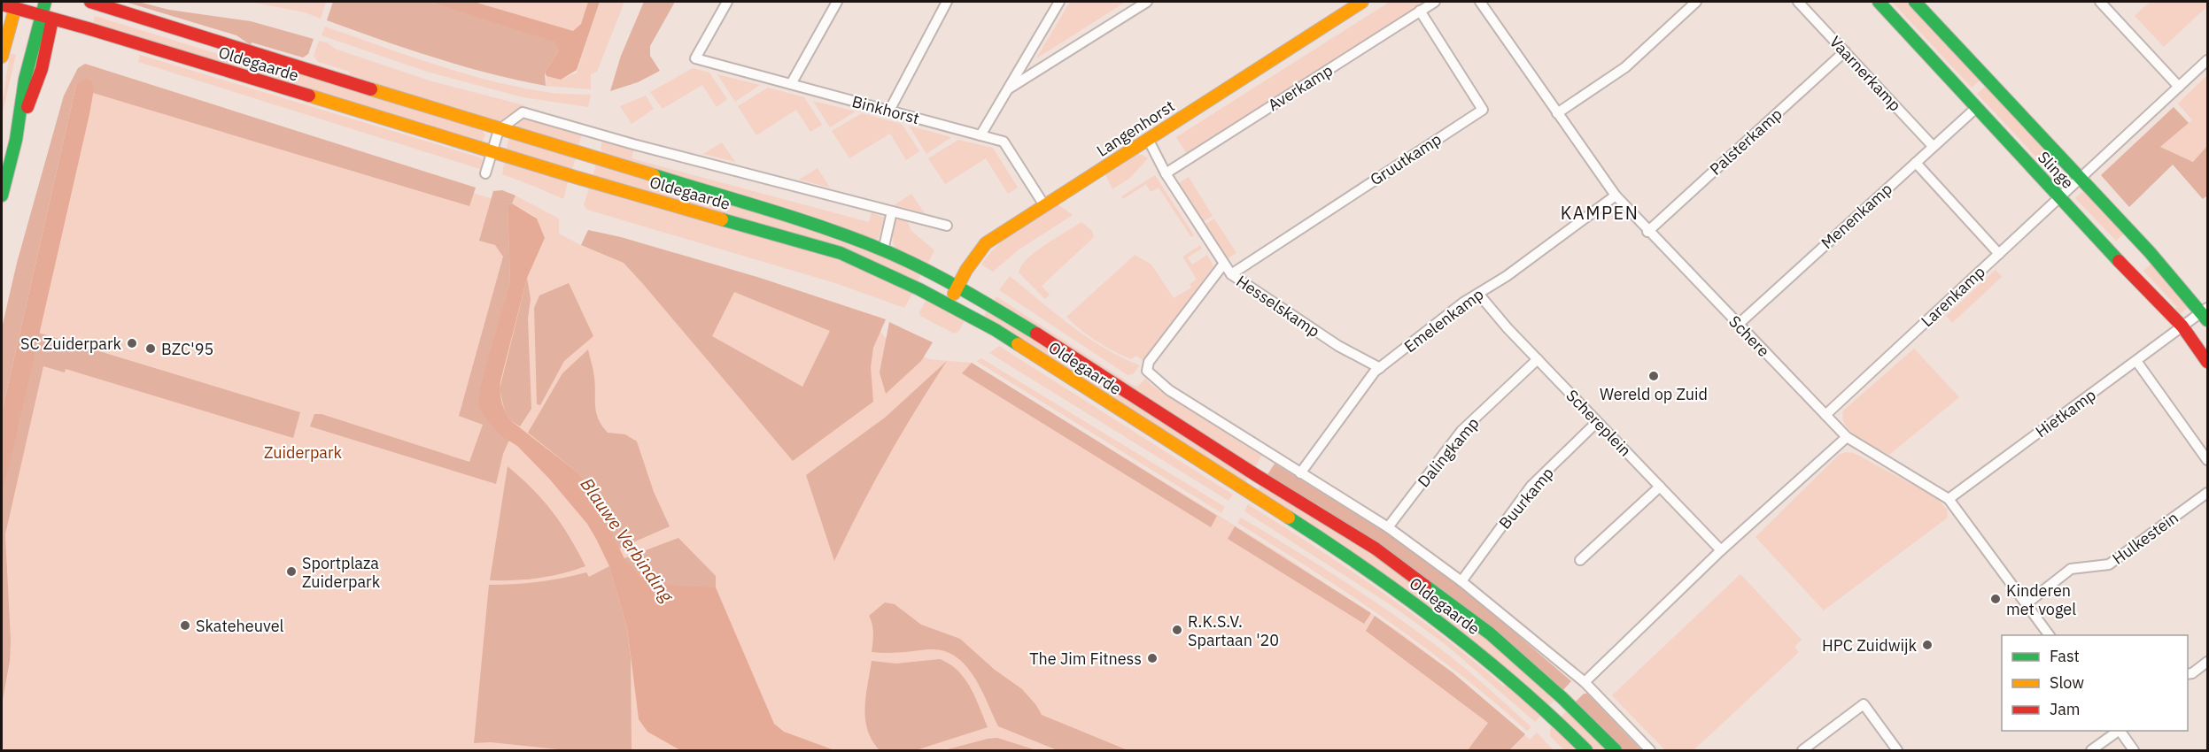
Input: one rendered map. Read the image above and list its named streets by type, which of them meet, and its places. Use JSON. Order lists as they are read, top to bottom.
{
  "streets": {
    "main road": ["Oldegaarde", "Langenhorst", "Slinge"],
    "street": [
      "Vaarnerkamp",
      "Averkamp",
      "Binkhorst",
      "Palsterkamp",
      "Gruutkamp",
      "Menenkamp",
      "Larenkamp",
      "Hesselskamp",
      "Emelenkamp",
      "Schere",
      "Hietkamp",
      "Schereplein",
      "Dalingkamp",
      "Buurkamp",
      "Hulkestein"
    ]
  },
  "crossings": [
    ["Oldegaarde", "Langenhorst"],
    ["Oldegaarde", "Hesselskamp"],
    ["Oldegaarde", "Emelenkamp"],
    ["Oldegaarde", "Dalingkamp"],
    ["Oldegaarde", "Buurkamp"],
    ["Vaarnerkamp", "Palsterkamp"],
    ["Vaarnerkamp", "Menenkamp"],
    ["Averkamp", "Gruutkamp"],
    ["Averkamp", "Hesselskamp"],
    ["Binkhorst", "Langenhorst"],
    ["Langenhorst", "Hesselskamp"],
    ["Palsterkamp", "Schere"],
    ["Gruutkamp", "Hesselskamp"],
    ["Slinge", "Menenkamp"],
    ["Slinge", "Larenkamp"],
    ["Slinge", "Hietkamp"],
    ["Menenkamp", "Schere"],
    ["Larenkamp", "Schere"],
    ["Hesselskamp", "Emelenkamp"],
    ["Emelenkamp", "Schere"],
    ["Emelenkamp", "Schereplein"],
    ["Schere", "Hietkamp"],
    ["Schere", "Hulkestein"],
    ["Schereplein", "Dalingkamp"],
    ["Schereplein", "Buurkamp"]
  ],
  "districts": ["KAMPEN"],
  "water": ["Blauwe Verbinding"],
  "parks": ["Zuiderpark"],
  "places": [
    "SC Zuiderpark",
    "BZC'95",
    "Wereld op Zuid",
    "Sportplaza Zuiderpark",
    "Kinderen met vogel",
    "Skateheuvel",
    "R.K.S.V. Spartaan '20",
    "HPC Zuidwijk",
    "The Jim Fitness"
  ],
  "legend": ["Fast", "Slow", "Jam"]
}
